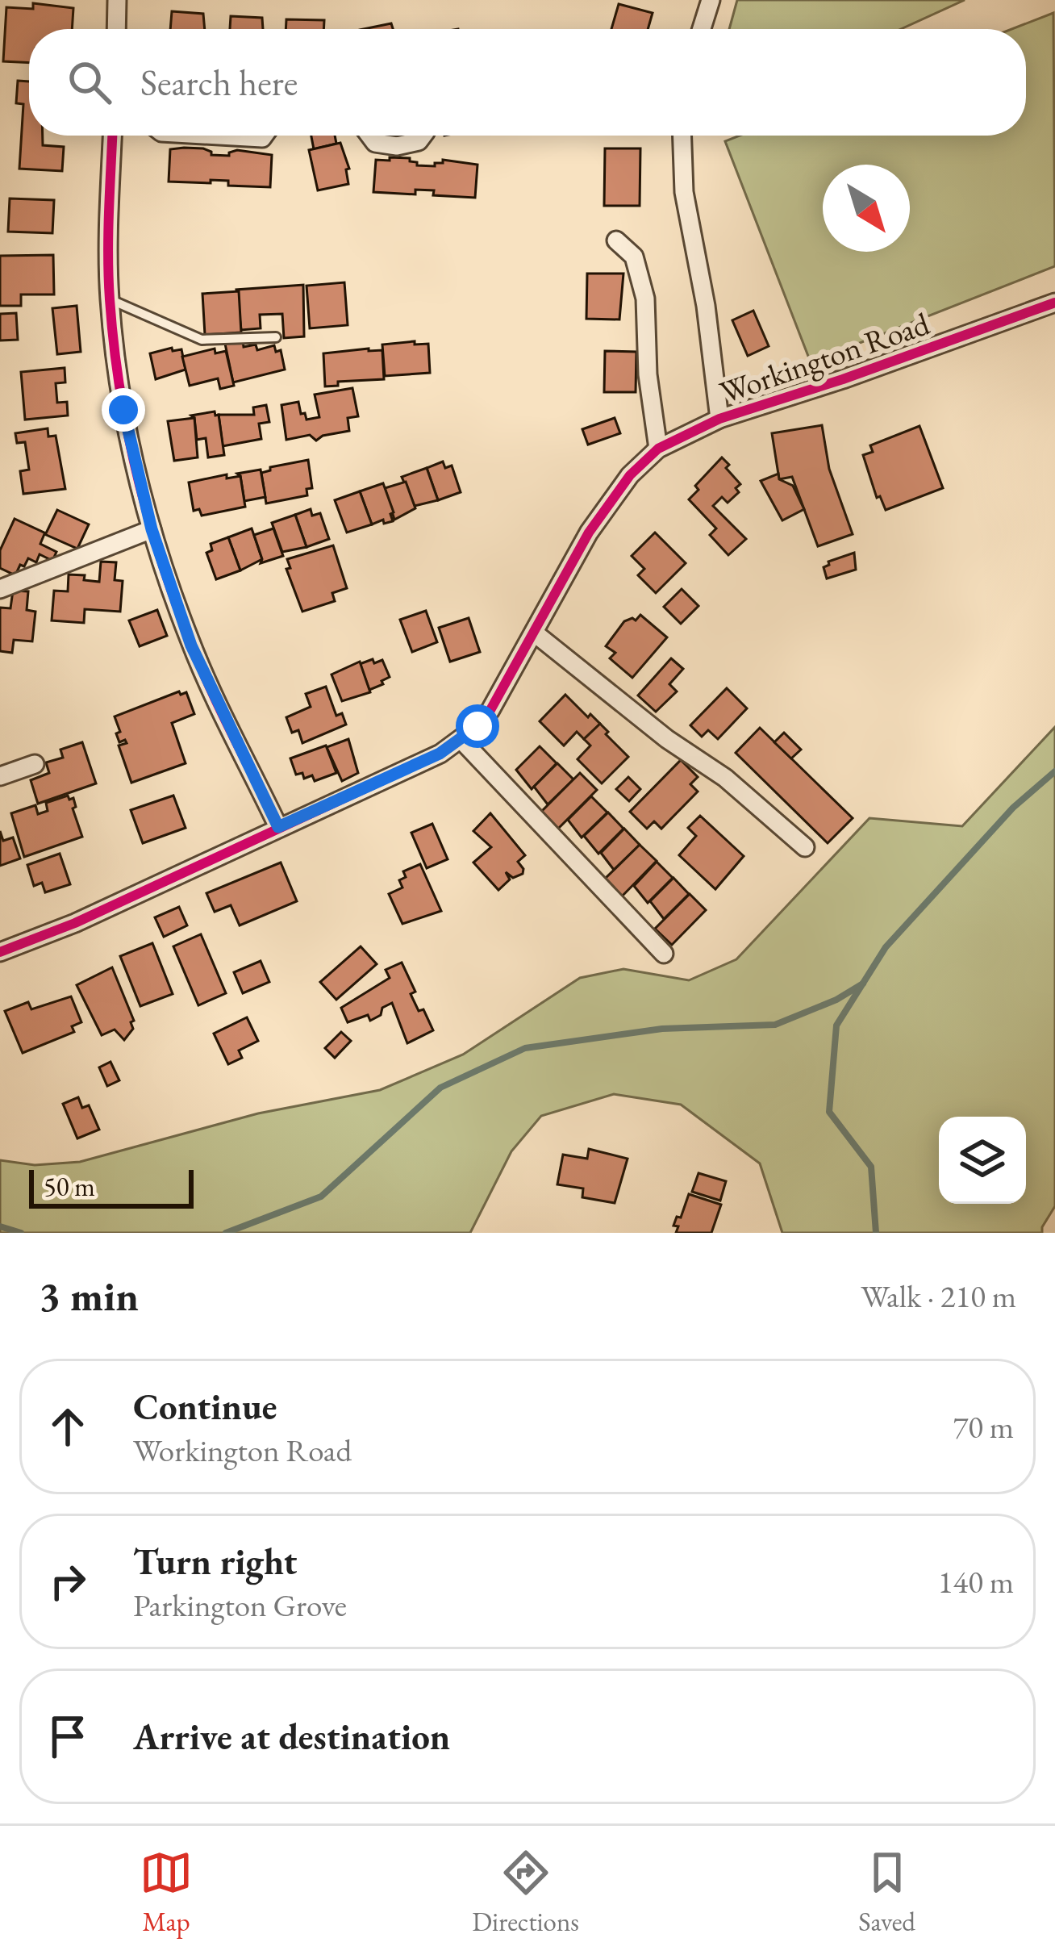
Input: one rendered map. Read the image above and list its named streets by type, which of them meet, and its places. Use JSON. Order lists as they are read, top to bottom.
{
  "streets": {
    "street": ["Workington Road"]
  },
  "scale_bar": "50 m",
  "north": "bottom right",
  "page": {
    "search": "Search here",
    "scale": "50 m",
    "heading": ["3 min", "Walk · 210 m"],
    "list": [
      ["Continue", "Workington Road", "70 m"],
      ["Turn right", "Parkington Grove", "140 m"],
      "Arrive at destination"
    ],
    "nav": ["Map", "Directions", "Saved"]
  }
}
